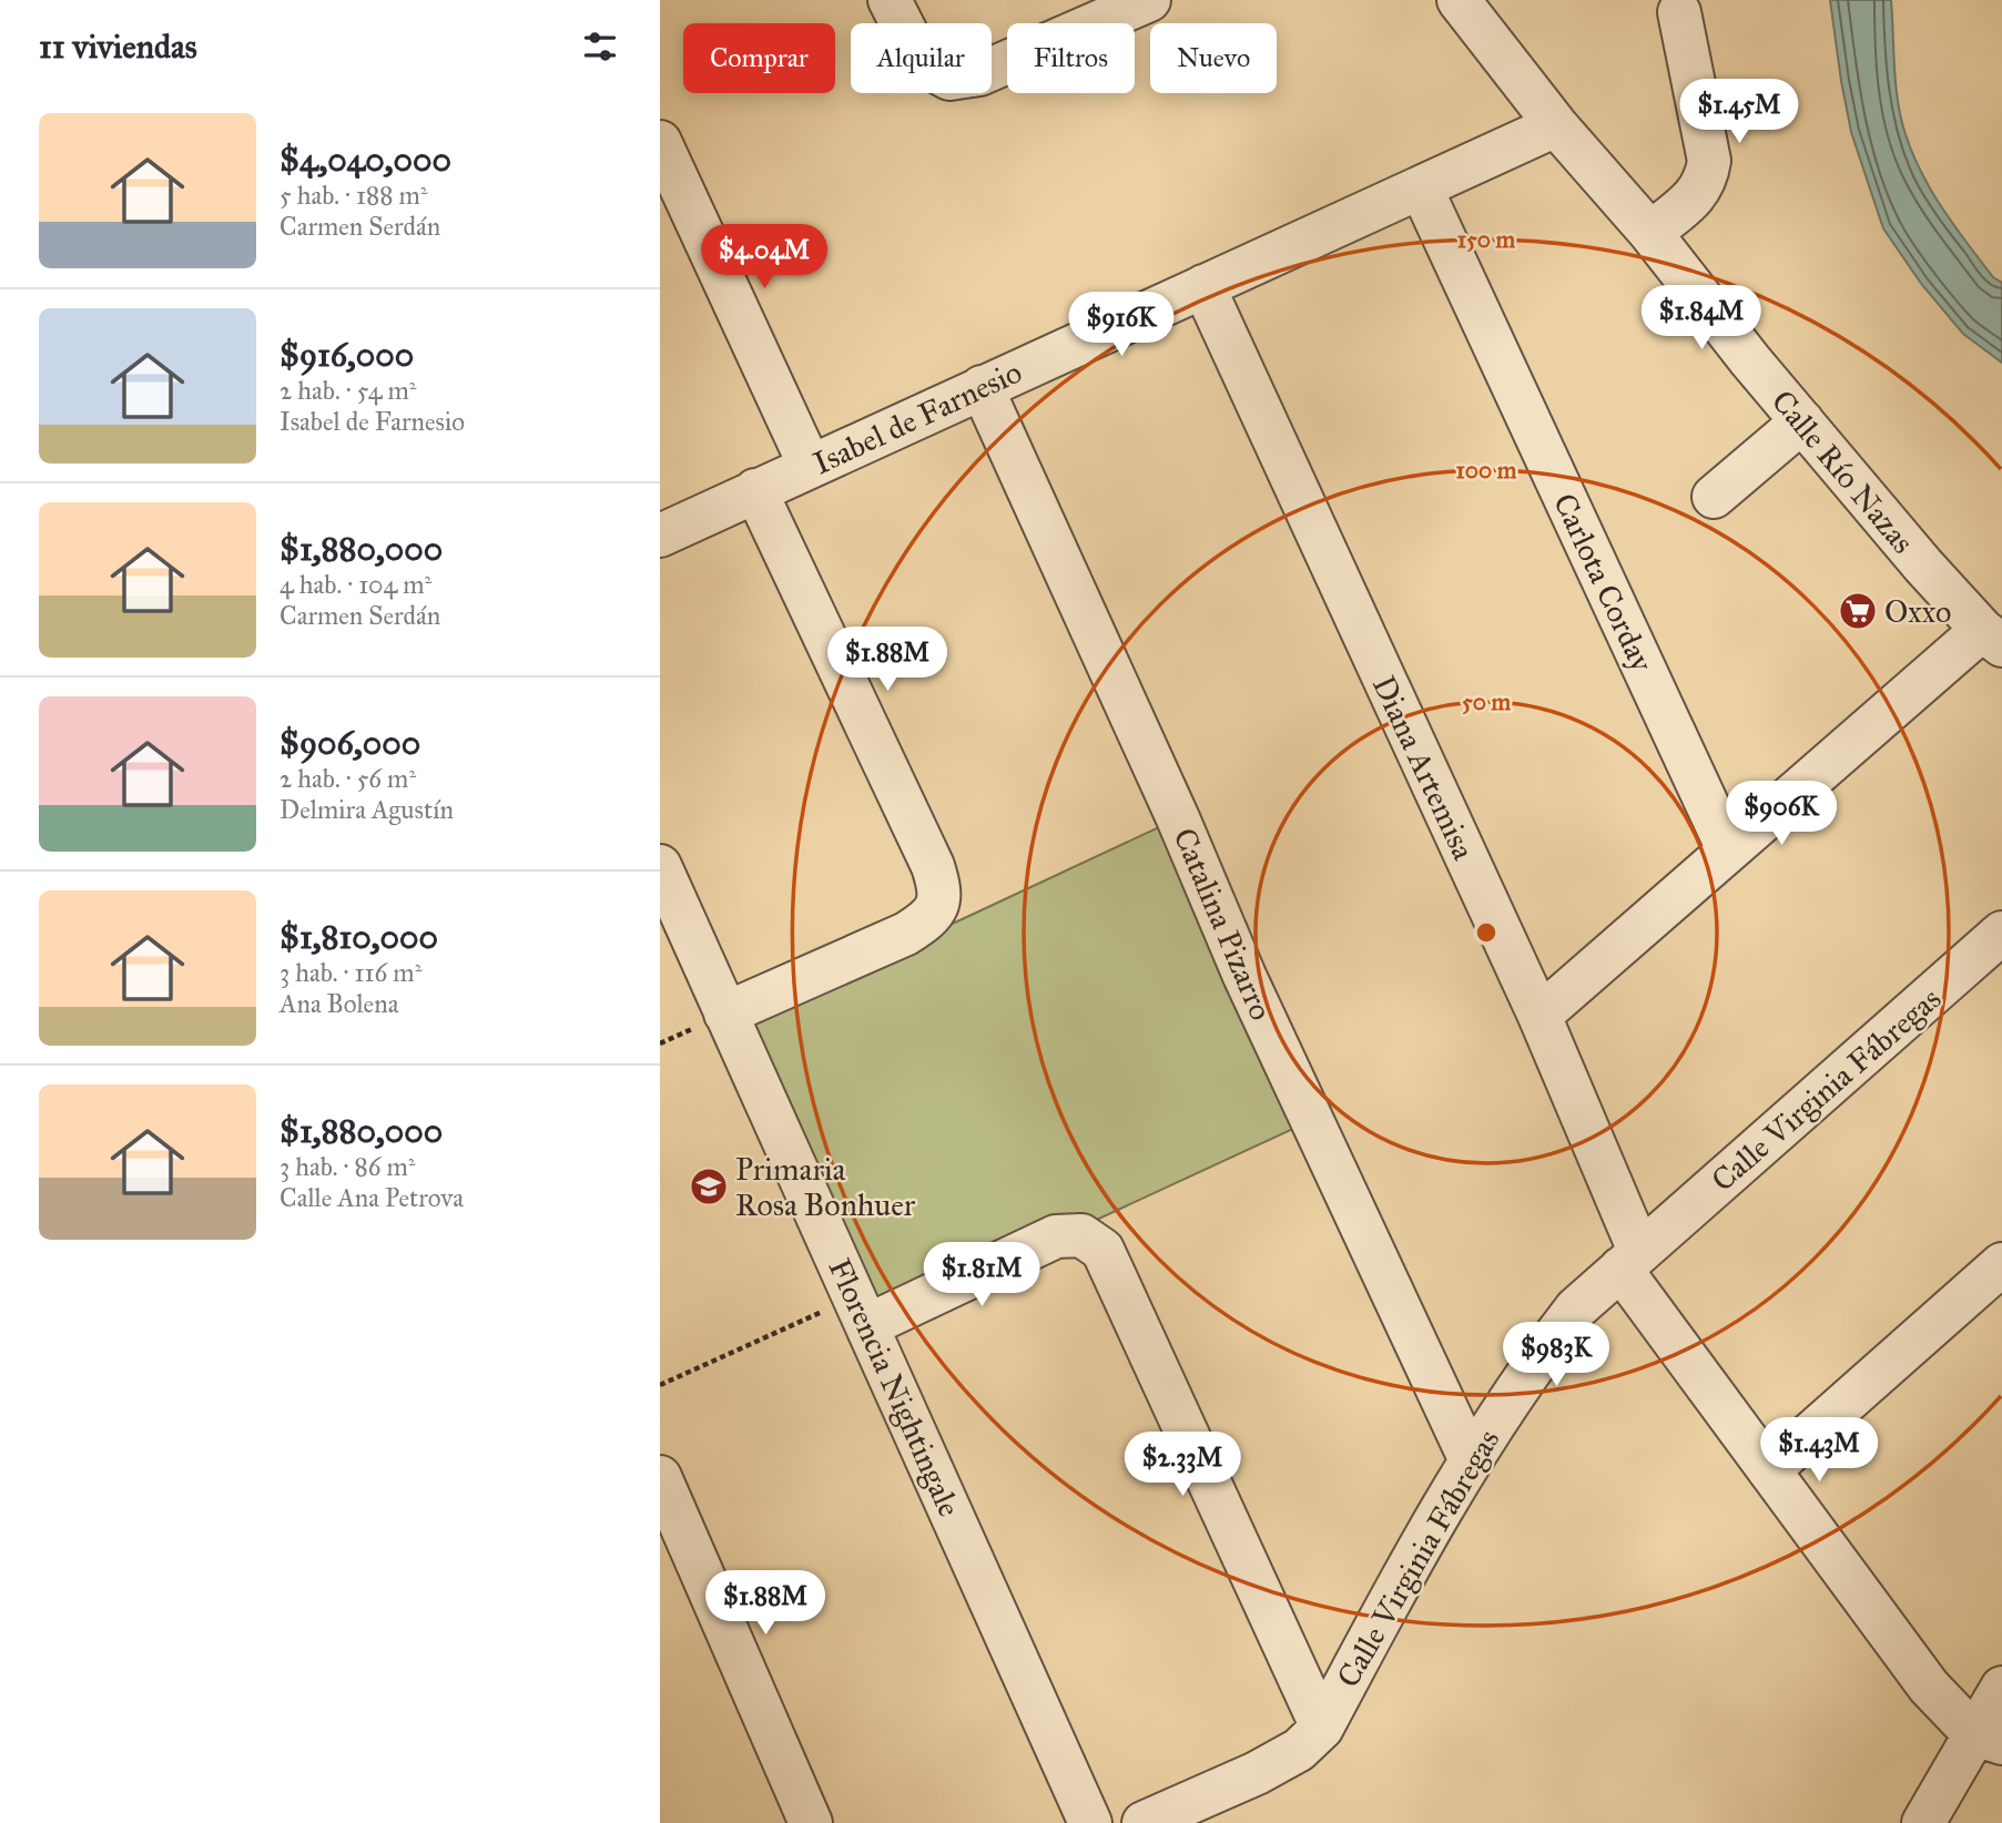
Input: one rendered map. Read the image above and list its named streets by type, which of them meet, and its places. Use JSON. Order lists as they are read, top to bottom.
{
  "streets": {
    "street": [
      "Isabel de Farnesio",
      "Calle Río Nazas",
      "Carlota Corday",
      "Diana Artemisa",
      "Catalina Pizarro",
      "Calle Virginia Fábregas",
      "Florencia Nightingale"
    ]
  },
  "crossings": [
    ["Isabel de Farnesio", "Calle Río Nazas"],
    ["Isabel de Farnesio", "Carlota Corday"],
    ["Isabel de Farnesio", "Diana Artemisa"],
    ["Isabel de Farnesio", "Catalina Pizarro"],
    ["Diana Artemisa", "Calle Virginia Fábregas"],
    ["Catalina Pizarro", "Calle Virginia Fábregas"]
  ],
  "places": {
    "supermarket": ["Oxxo"],
    "school or university": ["Primaria Rosa Bonhuer"]
  },
  "page": {
    "heading": "11 viviendas",
    "chip": [
      "Comprar",
      "Alquilar",
      "Filtros",
      "Nuevo"
    ],
    "price": [
      "$1.45M",
      "$4.04M",
      "$1.84M",
      "$916K",
      "$1.88M",
      "$906K",
      "$1.81M",
      "$983K",
      "$1.43M",
      "$2.33M",
      "$1.88M"
    ],
    "list": [
      {
        "name": "$4,040,000",
        "note": "5 hab. · 188 m² · Carmen Serdán"
      },
      {
        "name": "$916,000",
        "note": "2 hab. · 54 m² · Isabel de Farnesio"
      },
      {
        "name": "$1,880,000",
        "note": "4 hab. · 104 m² · Carmen Serdán"
      },
      {
        "name": "$906,000",
        "note": "2 hab. · 56 m² · Delmira Agustín"
      },
      {
        "name": "$1,810,000",
        "note": "3 hab. · 116 m² · Ana Bolena"
      },
      {
        "name": "$1,880,000",
        "note": "3 hab. · 86 m² · Calle Ana Petrova"
      }
    ]
  },
  "rings": ["150 m", "100 m", "50 m"]
}
